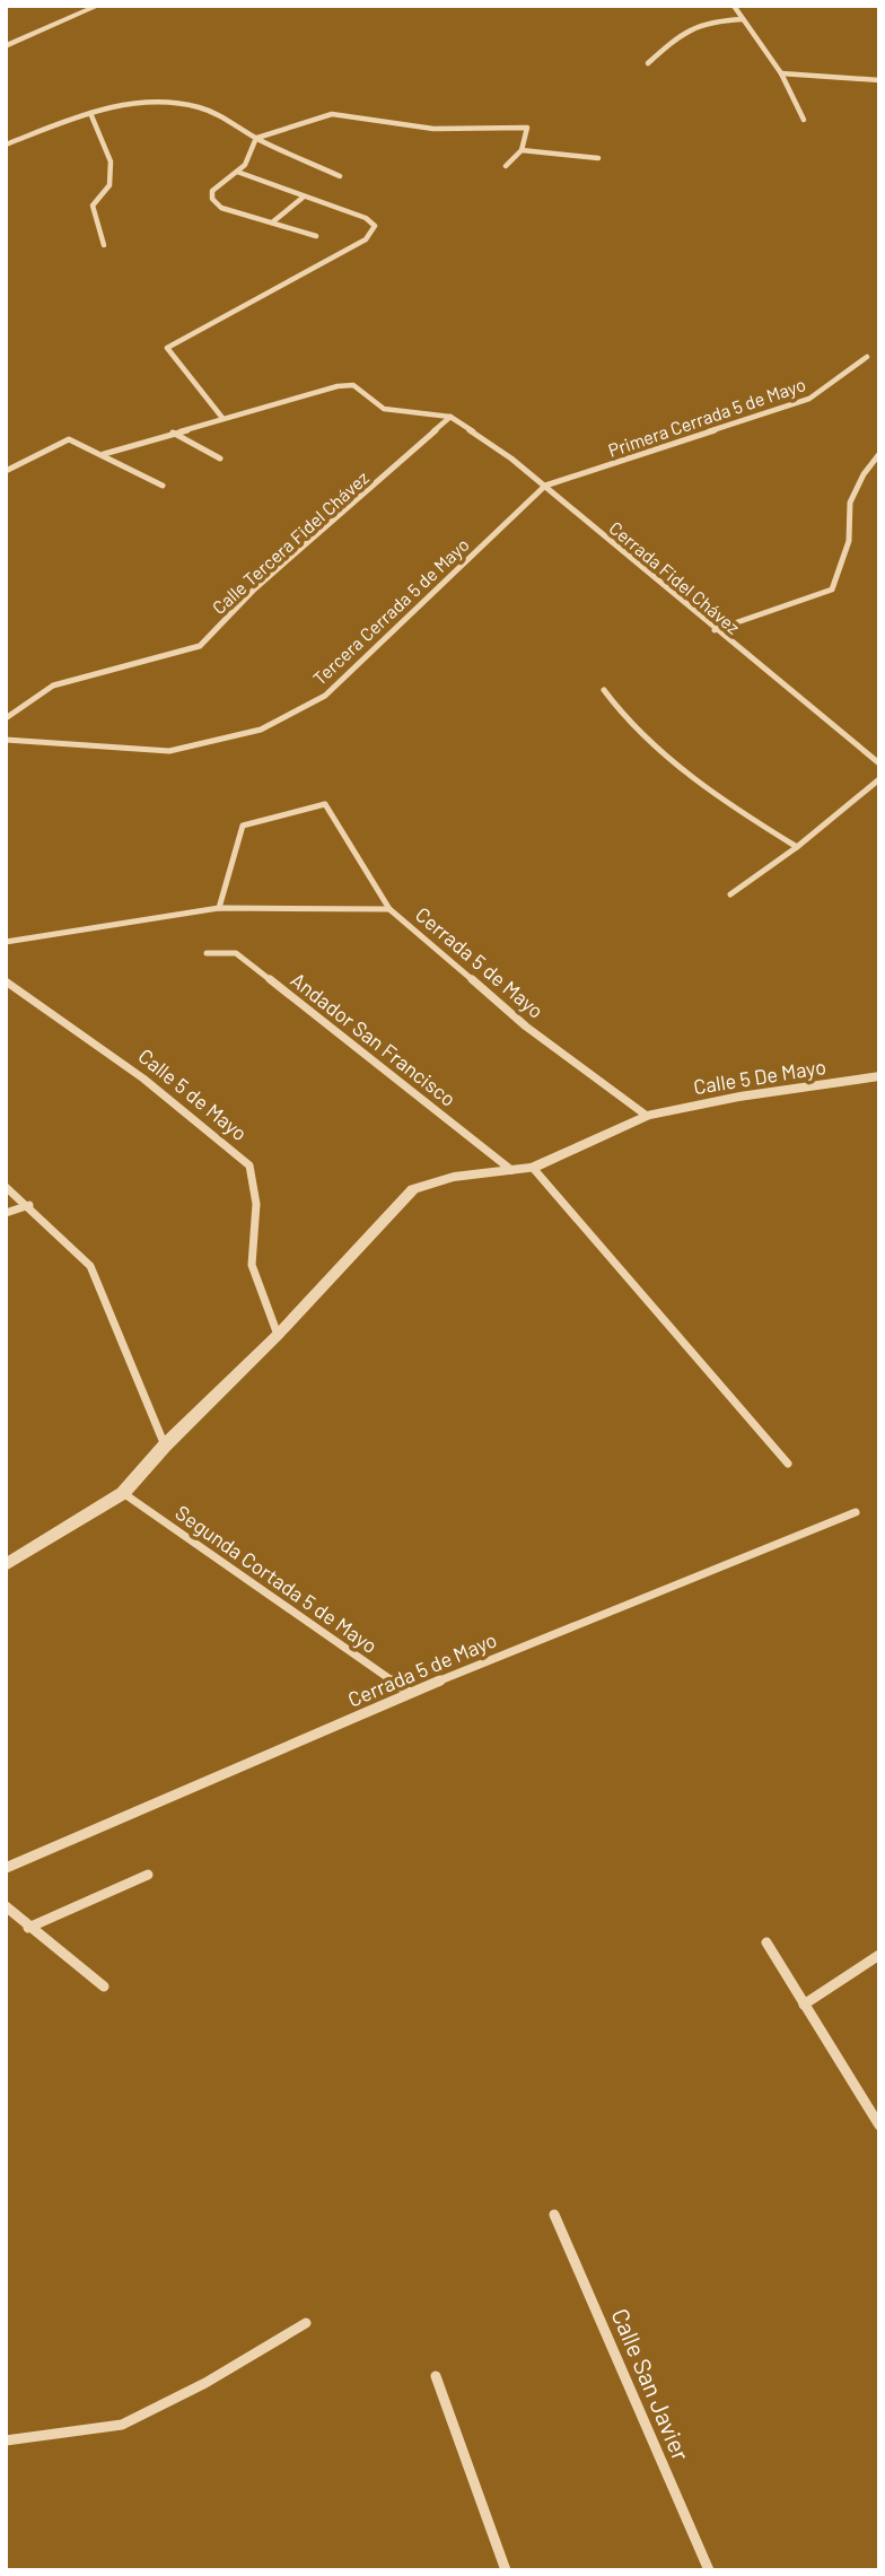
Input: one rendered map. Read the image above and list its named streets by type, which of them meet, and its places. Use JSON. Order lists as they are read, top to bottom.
{
  "streets": {
    "street": [
      "Primera Cerrada 5 de Mayo",
      "Calle Tercera Fidel Chávez",
      "Cerrada Fidel Chávez",
      "Tercera Cerrada 5 de Mayo",
      "Cerrada 5 de Mayo",
      "Andador San Francisco",
      "Calle 5 De Mayo",
      "Calle 5 de Mayo",
      "Segunda Cortada 5 de Mayo",
      "Calle San Javier"
    ]
  },
  "crossings": [
    ["Primera Cerrada 5 de Mayo", "Cerrada Fidel Chávez"],
    ["Primera Cerrada 5 de Mayo", "Tercera Cerrada 5 de Mayo"],
    ["Calle Tercera Fidel Chávez", "Cerrada Fidel Chávez"],
    ["Cerrada Fidel Chávez", "Tercera Cerrada 5 de Mayo"],
    ["Cerrada 5 de Mayo", "Calle 5 De Mayo"],
    ["Cerrada 5 de Mayo", "Segunda Cortada 5 de Mayo"]
  ]
}
